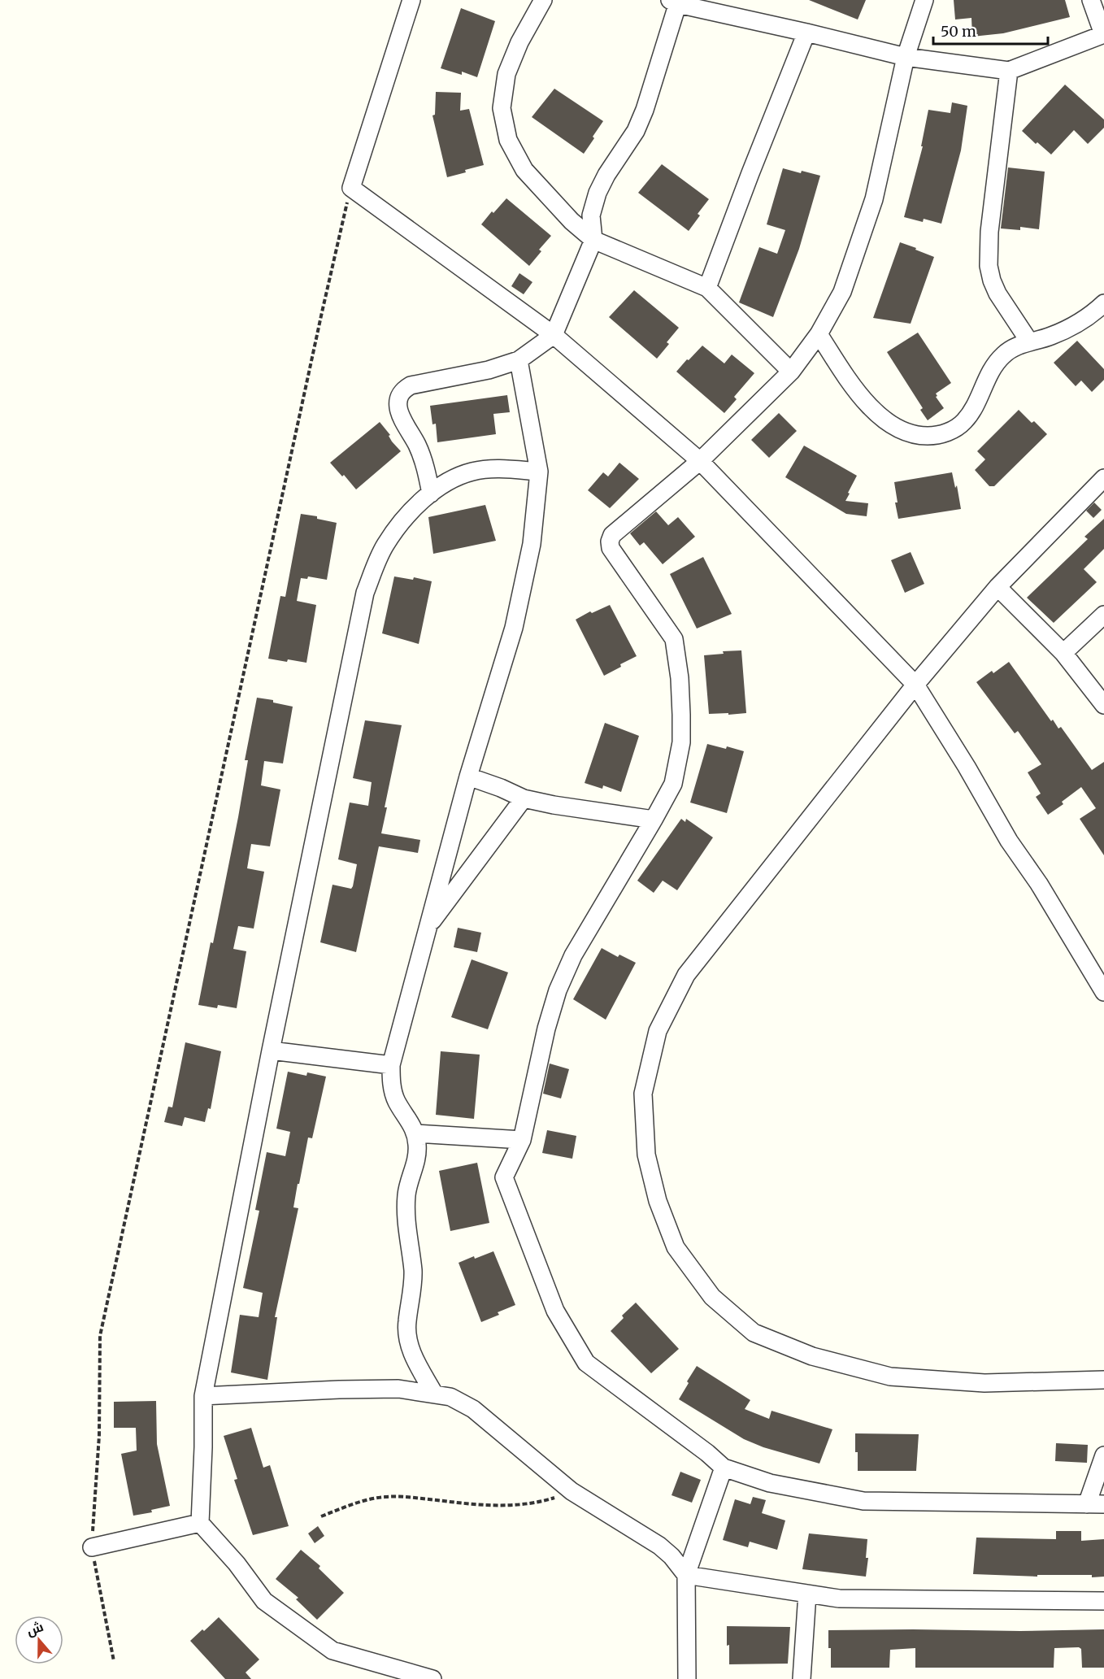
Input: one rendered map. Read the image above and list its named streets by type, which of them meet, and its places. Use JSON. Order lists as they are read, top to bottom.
{
  "scale_bar": "50 m",
  "north": "top"
}
